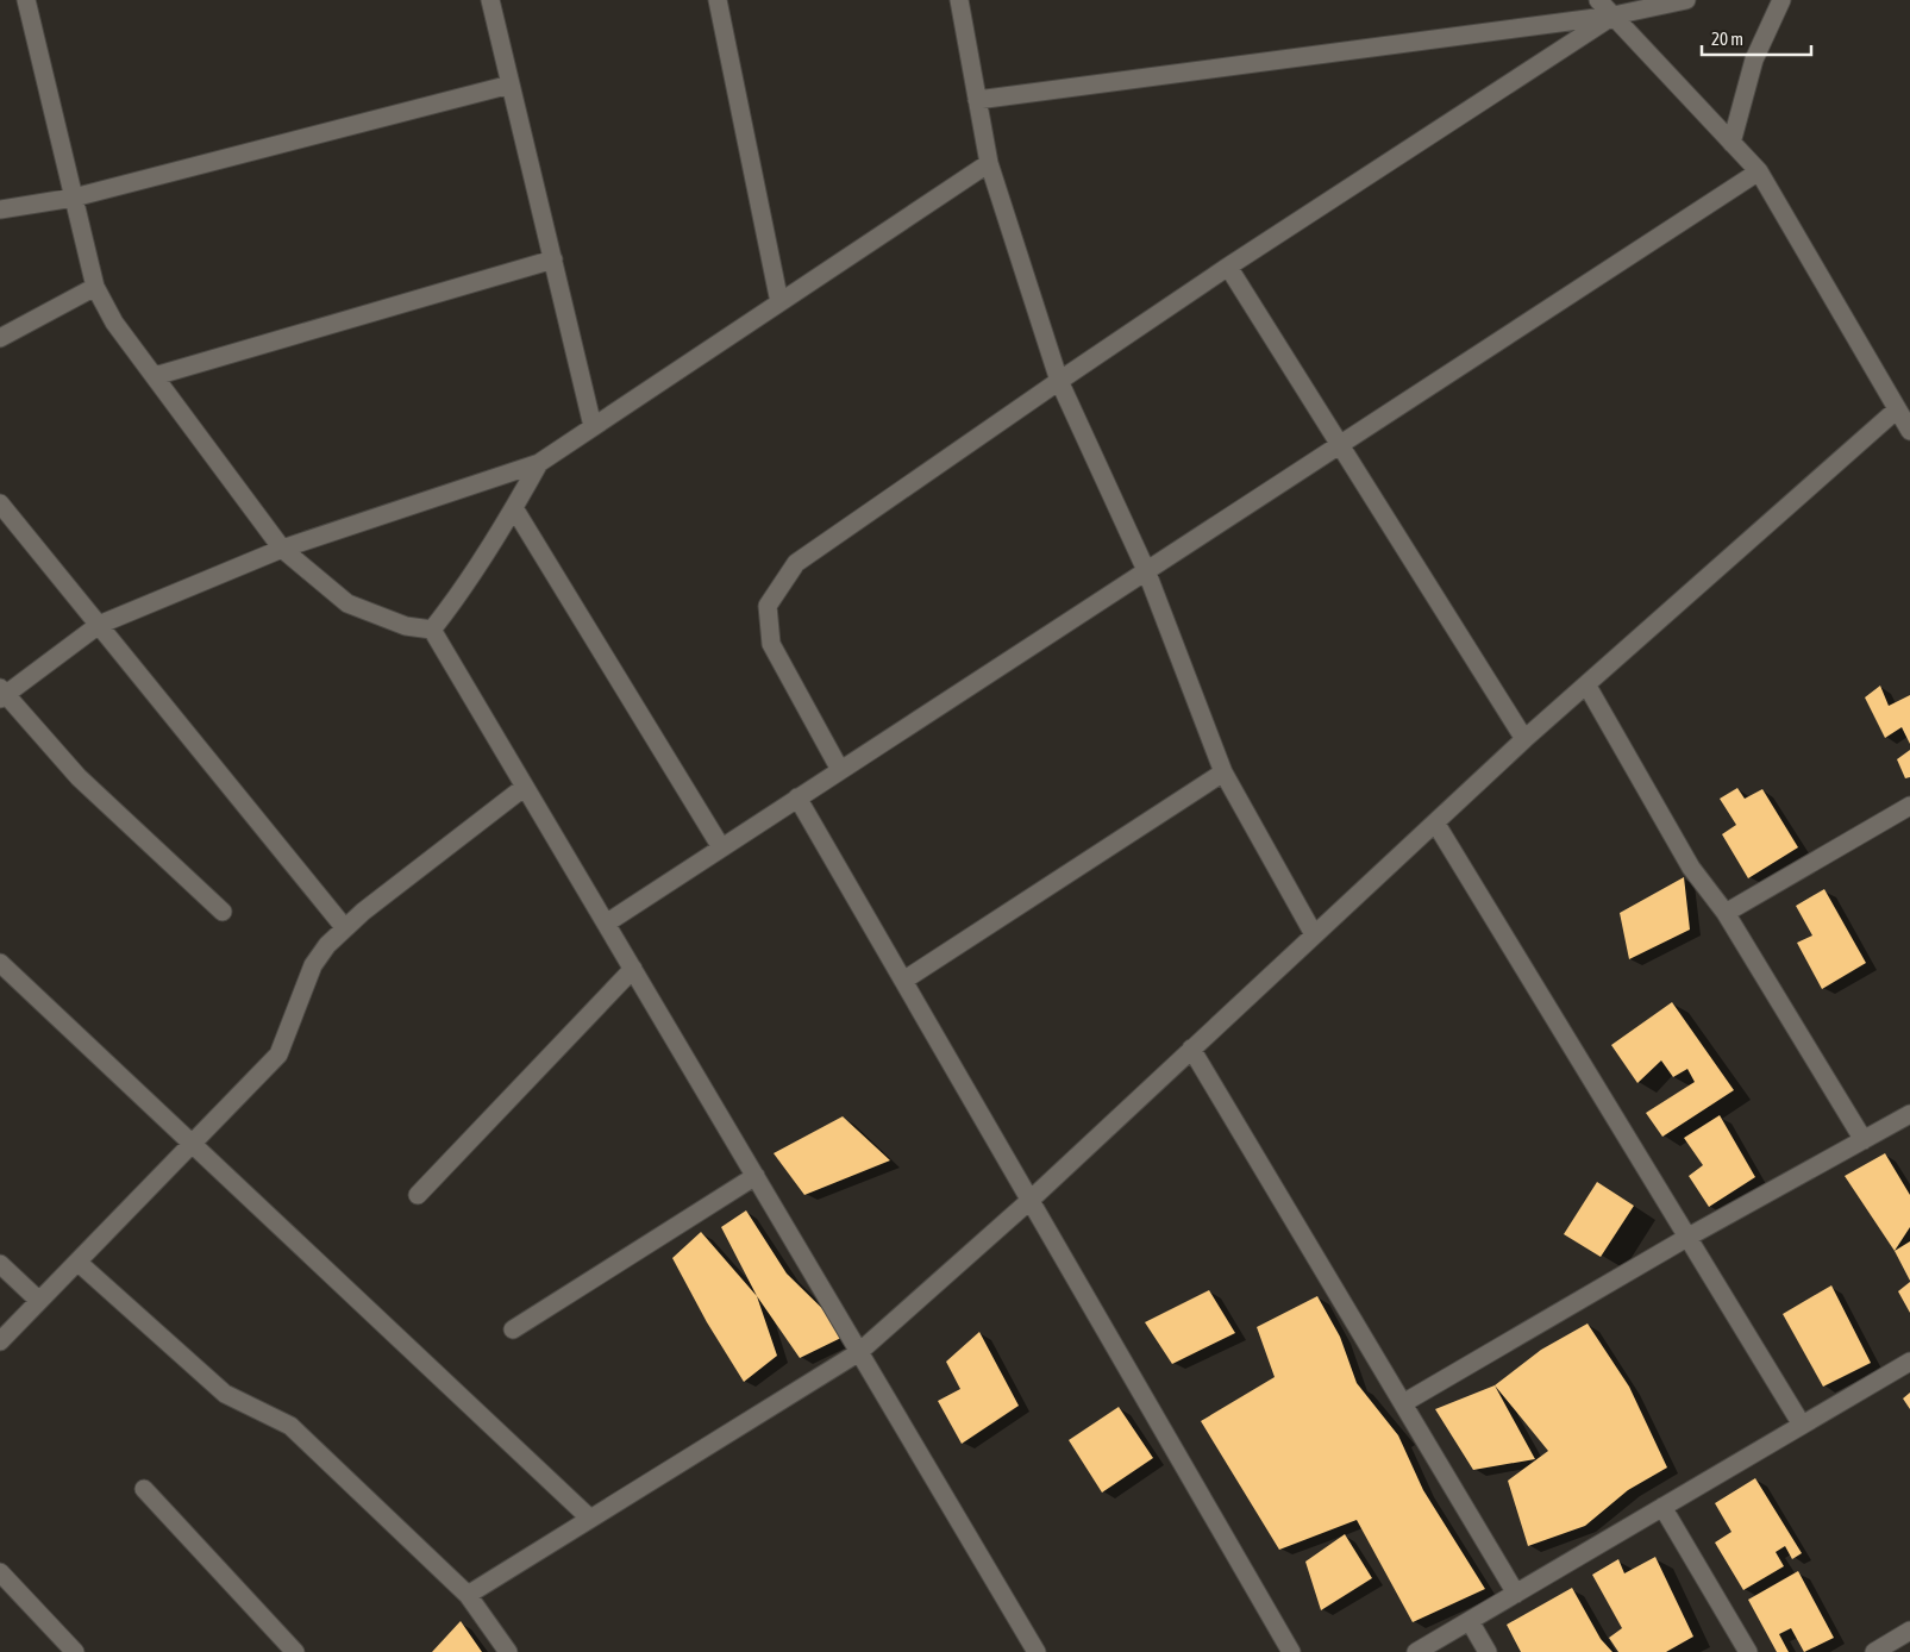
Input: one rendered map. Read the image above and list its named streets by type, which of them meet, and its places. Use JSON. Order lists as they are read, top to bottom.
{
  "scale_bar": "20 m"
}
